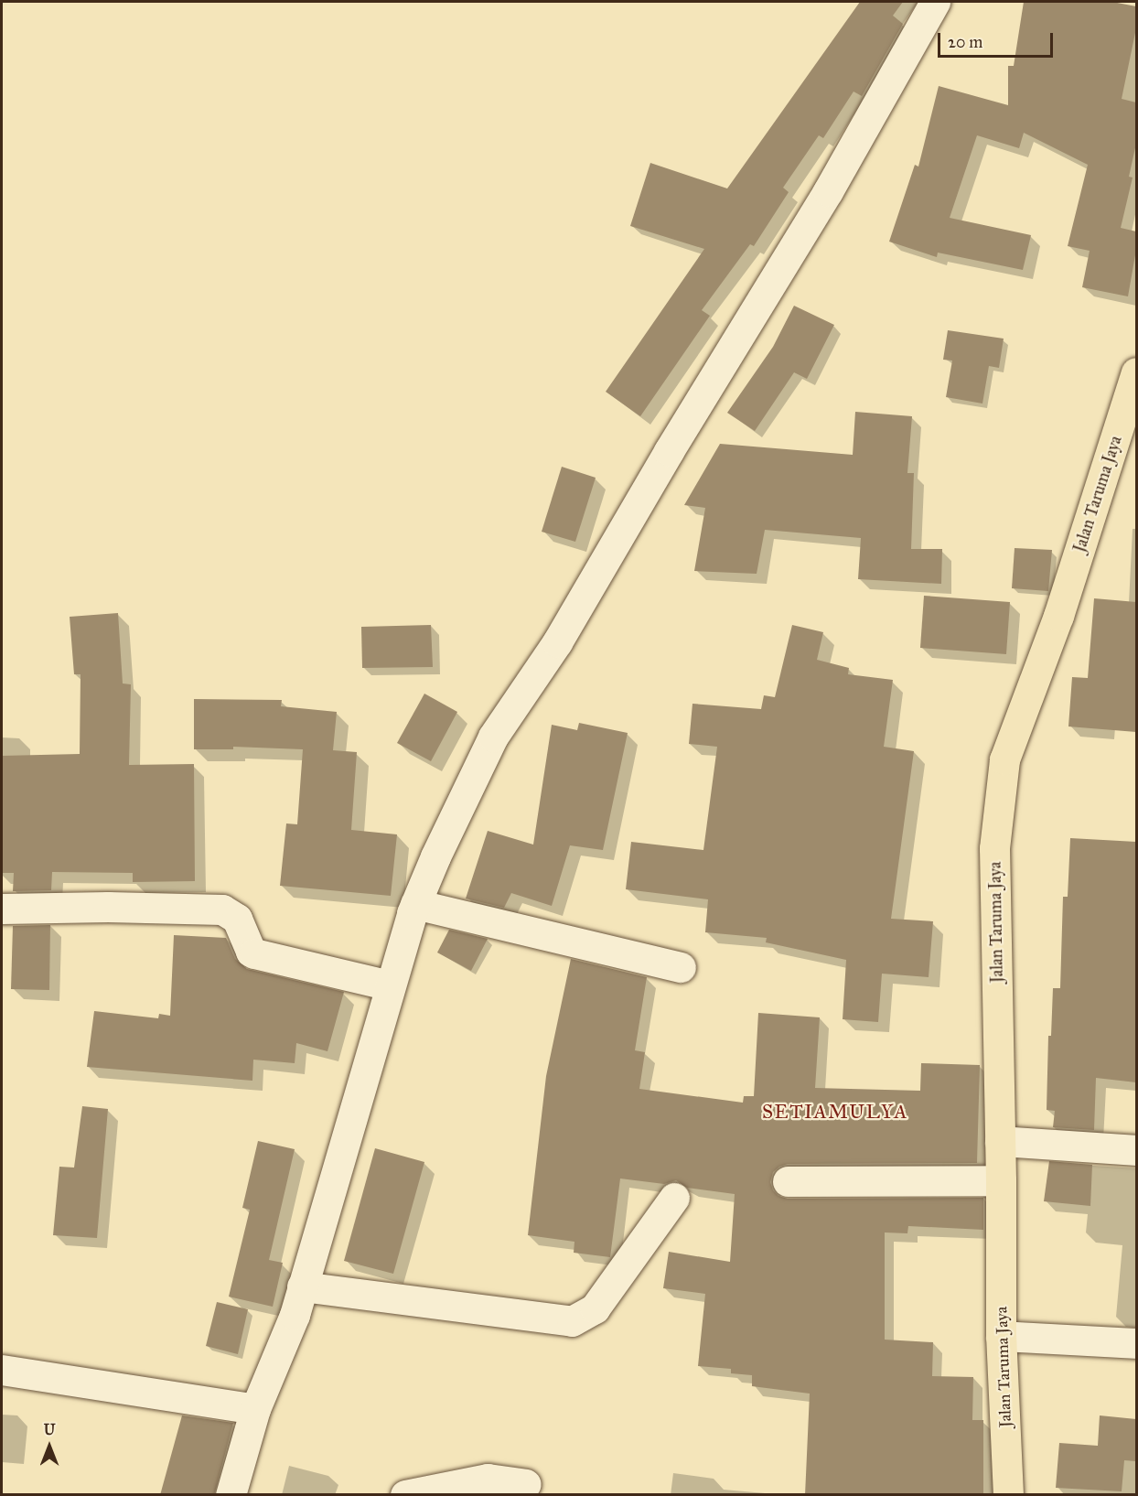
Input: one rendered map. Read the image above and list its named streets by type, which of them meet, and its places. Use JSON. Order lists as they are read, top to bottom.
{
  "streets": {
    "main road": ["Jalan Taruma Jaya"]
  },
  "districts": ["SETIAMULYA"],
  "scale_bar": "20 m",
  "north": "top"
}
